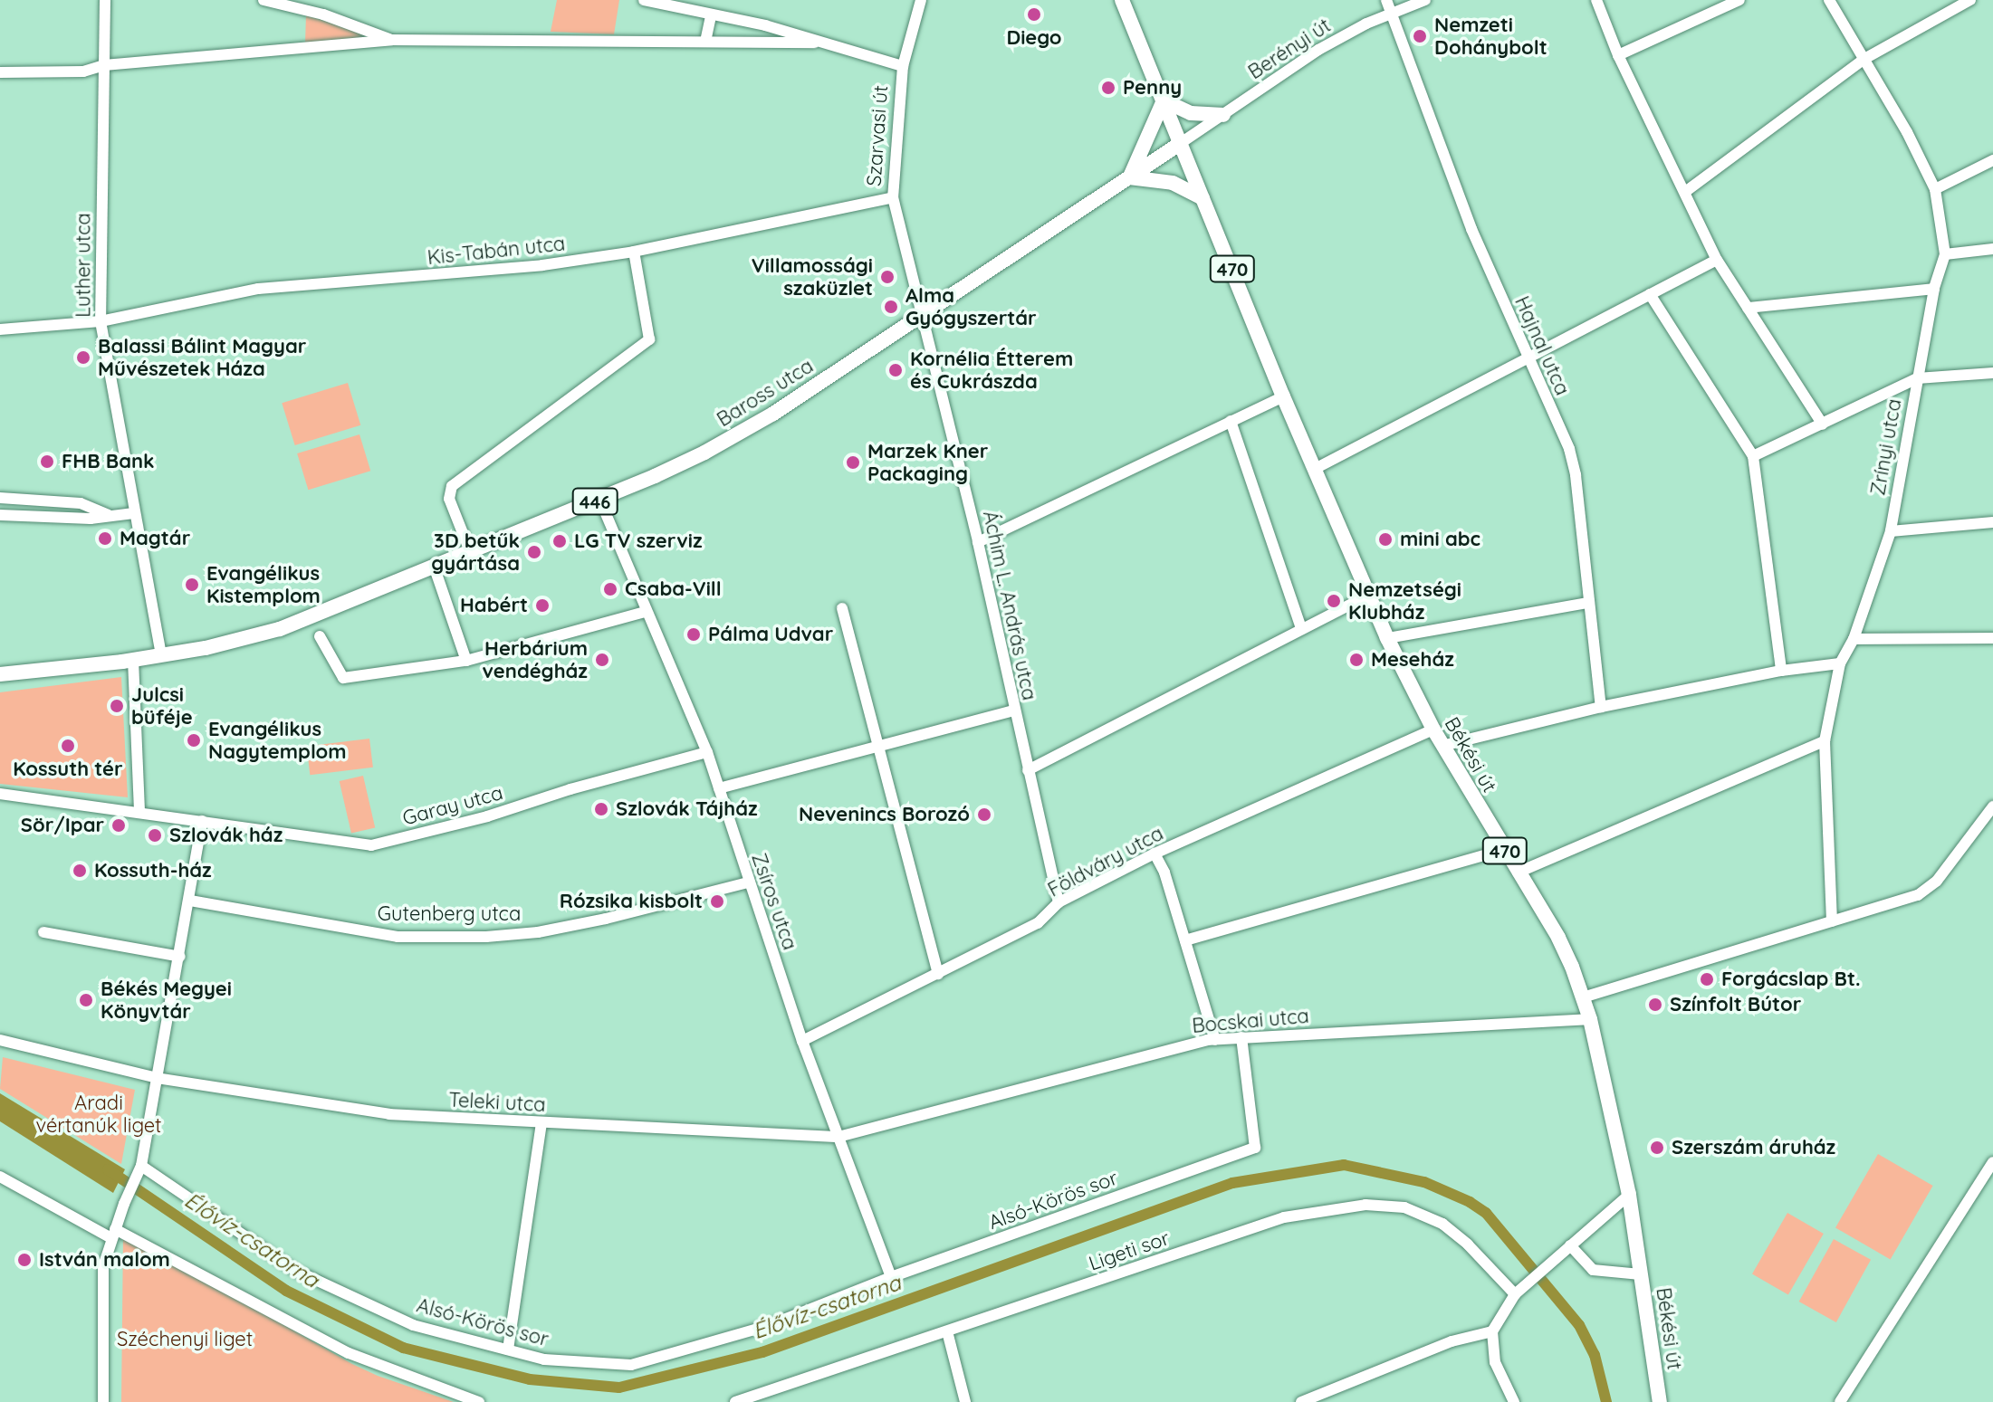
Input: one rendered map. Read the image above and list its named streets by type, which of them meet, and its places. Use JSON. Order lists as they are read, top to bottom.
{
  "streets": {
    "main road": [
      "470",
      "Baross utca",
      "446",
      "Békési út"
    ],
    "street": [
      "Berényi út",
      "Szarvasi út",
      "Kis-Tabán utca",
      "Luther utca",
      "Hajnal utca",
      "Zrínyi utca",
      "Áchim L. András utca",
      "Garay utca",
      "Földváry utca",
      "Zsíros utca",
      "Gutenberg utca",
      "Bocskai utca",
      "Teleki utca",
      "Alsó-Körös sor",
      "Ligeti sor"
    ]
  },
  "crossings": [
    ["Berényi út", "Hajnal utca"],
    ["Berényi út", "Baross utca"],
    ["Berényi út", "Békési út"],
    ["Szarvasi út", "Kis-Tabán utca"],
    ["Szarvasi út", "Baross utca"],
    ["Szarvasi út", "Áchim L. András utca"],
    ["Kis-Tabán utca", "Luther utca"],
    ["Luther utca", "Baross utca"],
    ["Luther utca", "446"],
    ["Baross utca", "446"],
    ["Baross utca", "Áchim L. András utca"],
    ["Baross utca", "Békési út"],
    ["Baross utca", "Zsíros utca"],
    ["Áchim L. András utca", "Földváry utca"],
    ["Békési út", "Földváry utca"],
    ["Békési út", "Bocskai utca"],
    ["Garay utca", "Zsíros utca"],
    ["Földváry utca", "Zsíros utca"],
    ["Zsíros utca", "Gutenberg utca"],
    ["Zsíros utca", "Bocskai utca"],
    ["Zsíros utca", "Teleki utca"],
    ["Zsíros utca", "Alsó-Körös sor"],
    ["Bocskai utca", "Teleki utca"],
    ["Bocskai utca", "Alsó-Körös sor"]
  ],
  "water": ["Élővíz-csatorna"],
  "parks": ["Aradi vértanúk liget", "Széchenyi liget"],
  "places": [
    "Diego",
    "Nemzeti Dohánybolt",
    "Penny",
    "Villamossági szaküzlet",
    "Alma Gyógyszertár",
    "Balassi Bálint Magyar Művészetek Háza",
    "Kornélia Étterem és Cukrászda",
    "FHB Bank",
    "Marzek Kner Packaging",
    "Magtár",
    "mini abc",
    "LG TV szerviz",
    "3D betűk gyártása",
    "Evangélikus Kistemplom",
    "Csaba-Vill",
    "Nemzetségi Klubház",
    "Habért",
    "Pálma Udvar",
    "Herbárium vendégház",
    "Meseház",
    "Julcsi büféje",
    "Evangélikus Nagytemplom",
    "Kossuth tér",
    "Szlovák Tájház",
    "Nevenincs Borozó",
    "Sör/Ipar",
    "Szlovák ház",
    "Kossuth-ház",
    "Rózsika kisbolt",
    "Forgácslap Bt.",
    "Békés Megyei Könyvtár",
    "Színfolt Bútor",
    "Szerszám áruház",
    "István malom"
  ]
}
